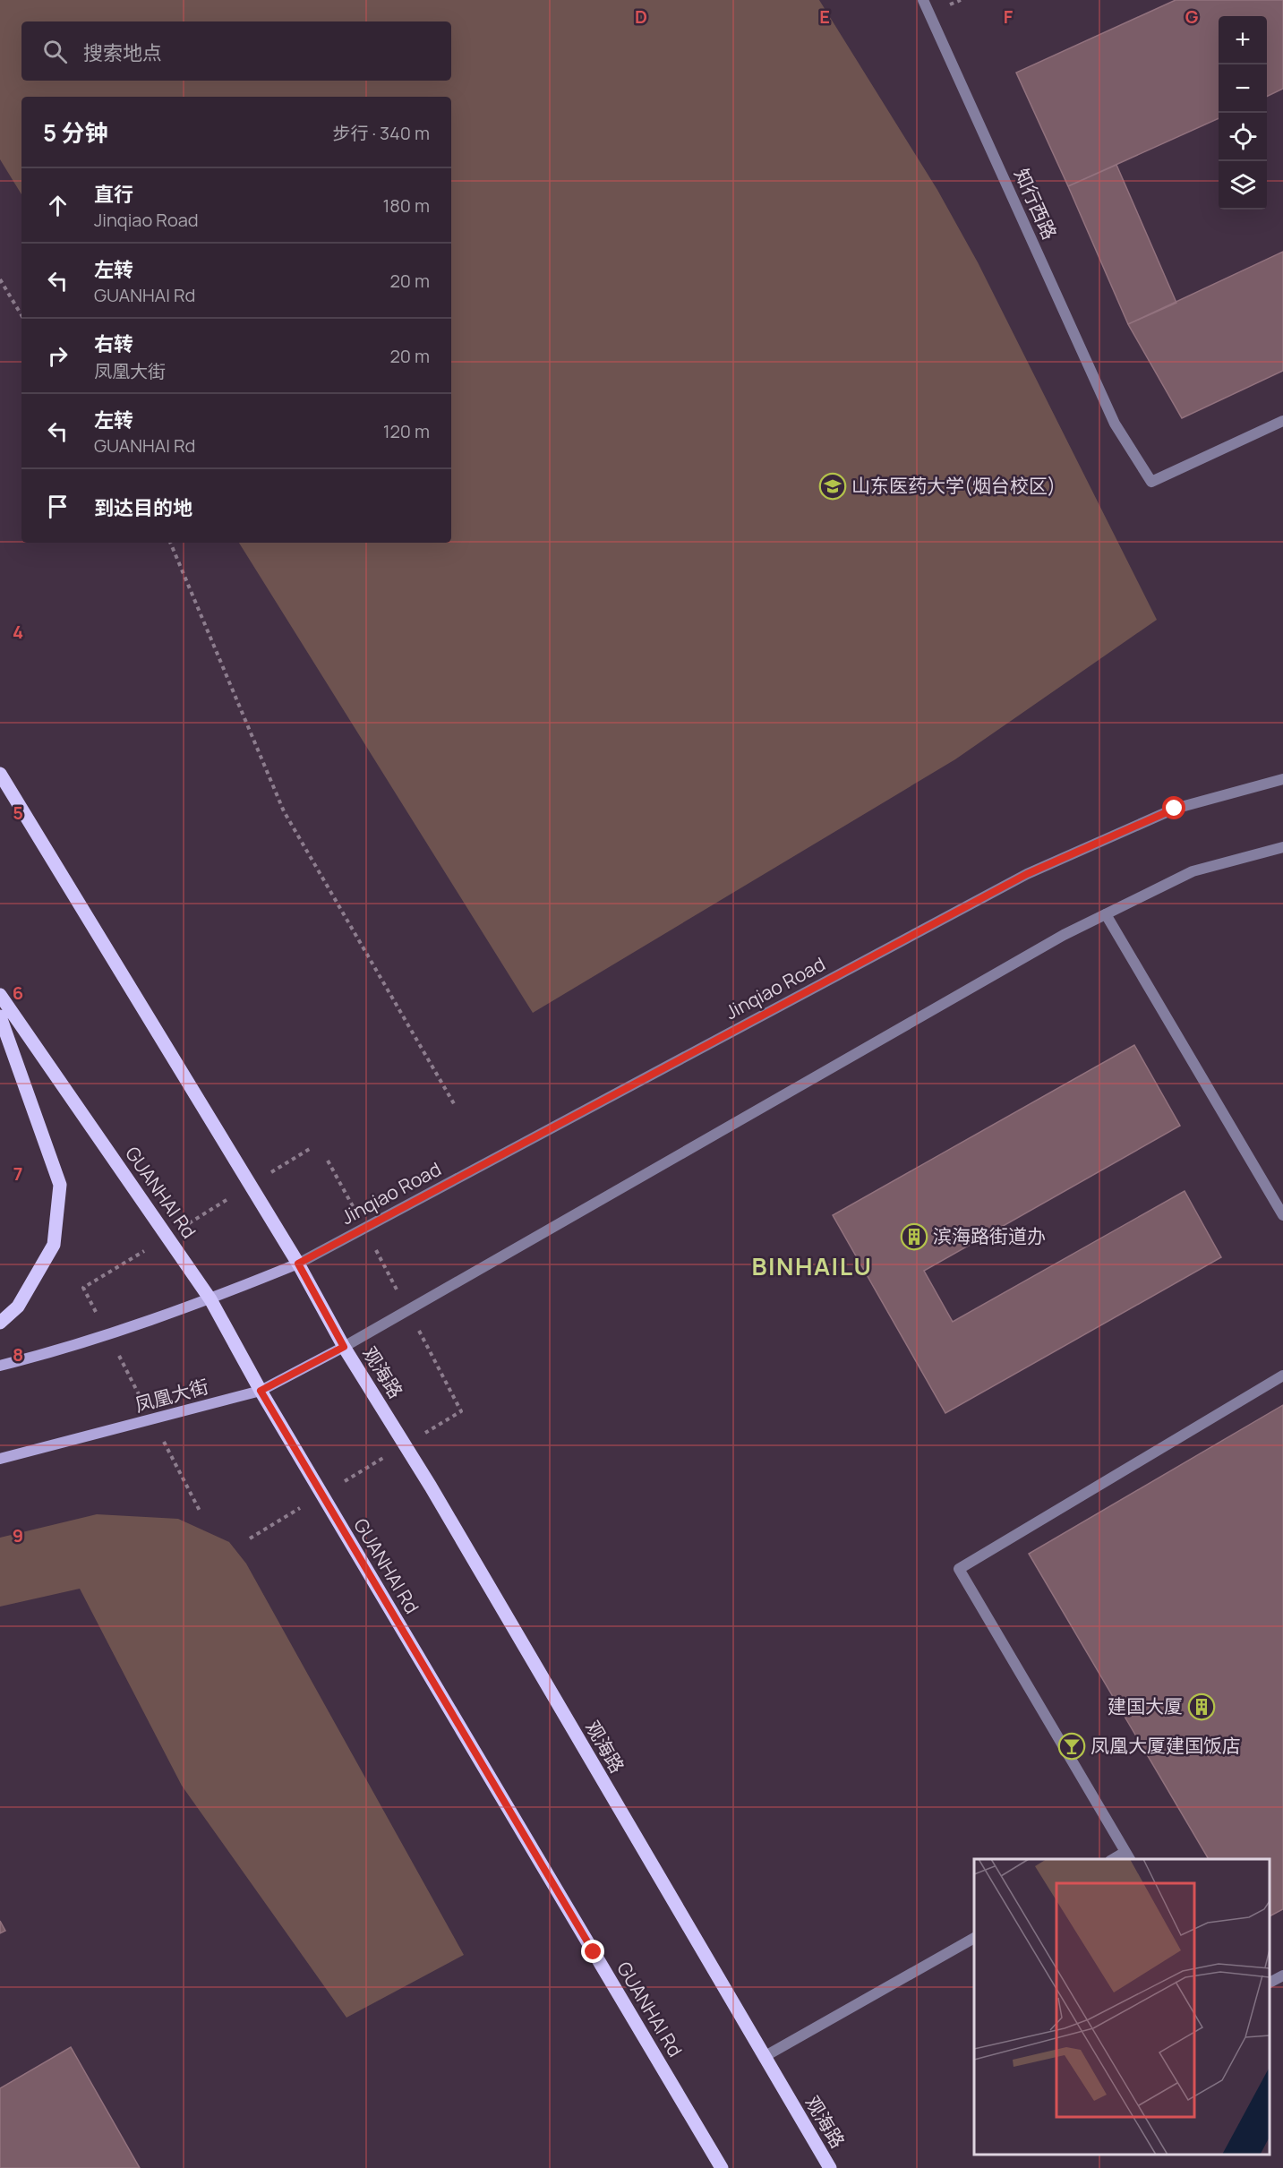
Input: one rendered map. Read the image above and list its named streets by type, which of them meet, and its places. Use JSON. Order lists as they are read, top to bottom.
{
  "streets": {
    "main road": ["GUANHAI Rd", "观海路", "凤凰大街"],
    "street": ["知行西路", "Jinqiao Road"]
  },
  "crossings": [
    ["GUANHAI Rd", "凤凰大街"],
    ["观海路", "凤凰大街"]
  ],
  "districts": ["BINHAILU"],
  "places": {
    "school or university": ["山东医药大学(烟台校区)"],
    "building": ["滨海路街道办", "建国大厦"],
    "bar": ["凤凰大厦建国饭店"]
  },
  "page": {
    "map_buttons": ["+", "−"],
    "search": "搜索地点",
    "heading": ["5 分钟", "步行 · 340 m"],
    "list": [
      ["直行", "Jinqiao Road", "180 m"],
      ["左转", "GUANHAI Rd", "20 m"],
      ["右转", "凤凰大街", "20 m"],
      ["左转", "GUANHAI Rd", "120 m"],
      "到达目的地"
    ]
  },
  "grid": {
    "columns": [
      "D",
      "E",
      "F",
      "G"
    ],
    "rows": [
      "4",
      "5",
      "6",
      "7",
      "8",
      "9"
    ]
  }
}
